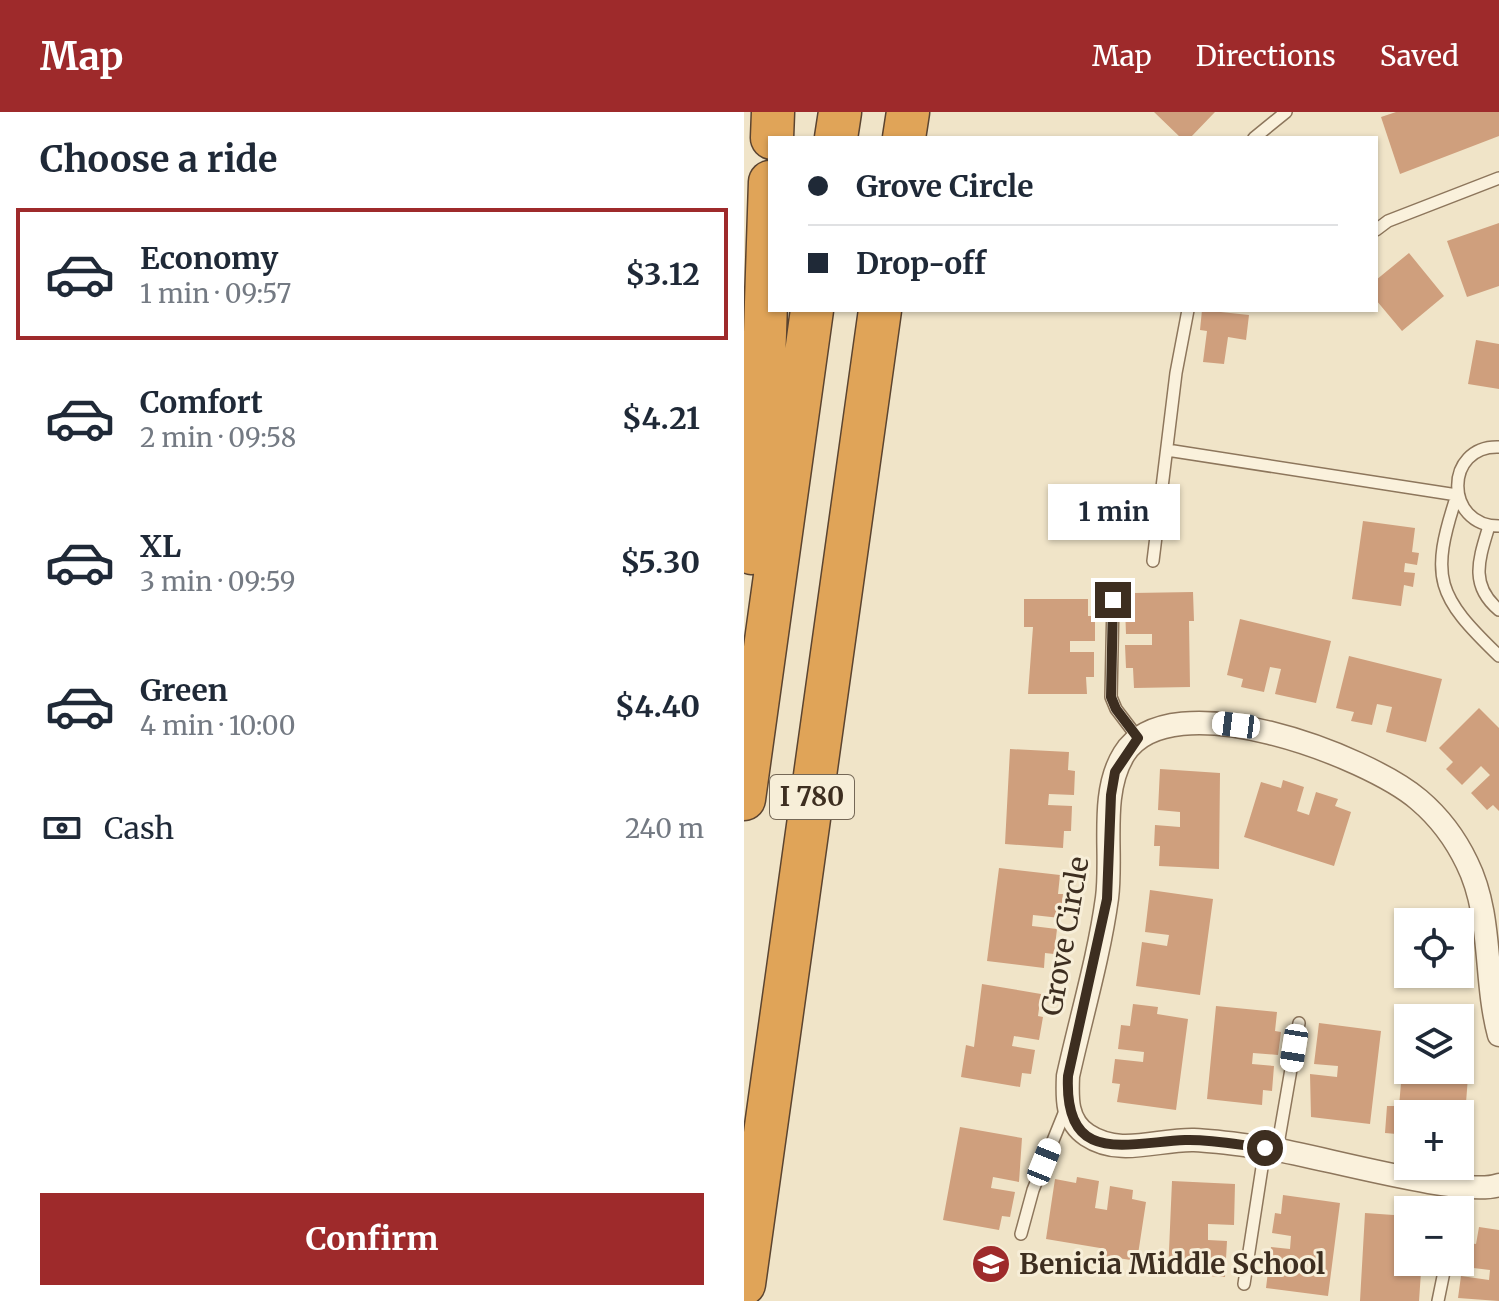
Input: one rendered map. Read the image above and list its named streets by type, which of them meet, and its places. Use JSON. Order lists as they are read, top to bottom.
{
  "streets": {
    "highway": ["I 780"],
    "street": ["Grove Circle"]
  },
  "places": {
    "school or university": ["Benicia Middle School"]
  },
  "page": {
    "header": "Map",
    "nav": ["Map", "Directions", "Saved"],
    "heading": "Choose a ride",
    "banner": ["Grove Circle", "Drop-off"],
    "list": [
      {
        "name": "Economy",
        "note": "1 min · 09:57",
        "value": "$3.12"
      },
      {
        "name": "Comfort",
        "note": "2 min · 09:58",
        "value": "$4.21"
      },
      {
        "name": "XL",
        "note": "3 min · 09:59",
        "value": "$5.30"
      },
      {
        "name": "Green",
        "note": "4 min · 10:00",
        "value": "$4.40"
      }
    ],
    "bubble": "1 min",
    "pay": ["Cash", "240 m"],
    "map_buttons": ["+", "−"],
    "buttons": "Confirm"
  }
}
